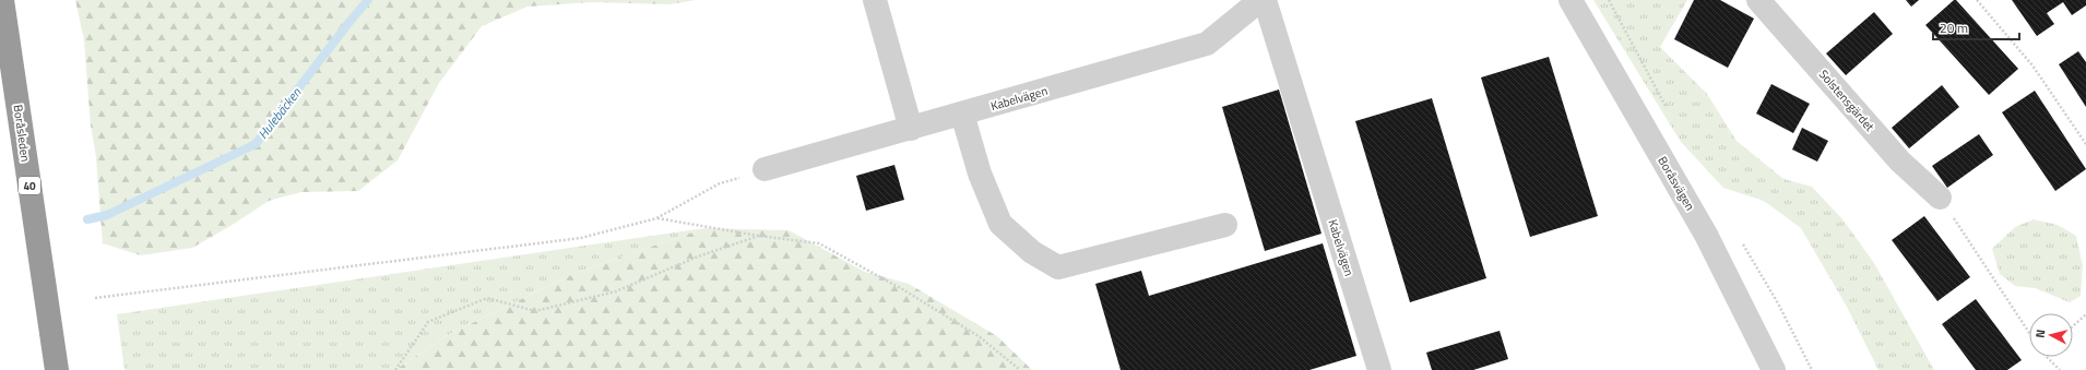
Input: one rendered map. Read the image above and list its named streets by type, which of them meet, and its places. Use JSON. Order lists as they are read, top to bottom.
{
  "streets": {
    "highway": ["Boråsleden", "40"],
    "street": ["Kabelvägen", "Solstensgärdet", "Boråsvägen"]
  },
  "water": ["Hulebäcken"],
  "scale_bar": "20 m",
  "north": "left"
}
